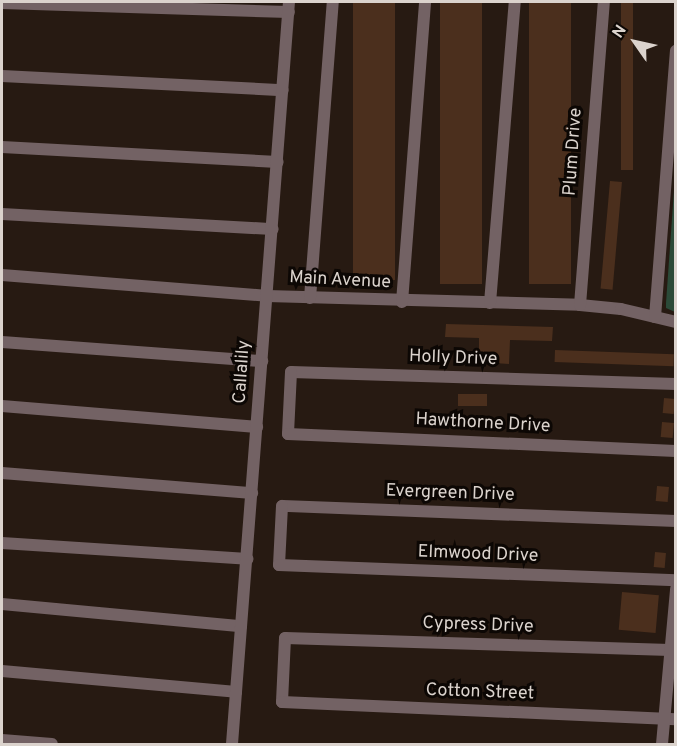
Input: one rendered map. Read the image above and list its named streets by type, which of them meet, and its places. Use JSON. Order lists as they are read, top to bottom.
{
  "streets": {
    "street": [
      "Plum Drive",
      "Main Avenue",
      "Holly Drive",
      "Callalily",
      "Hawthorne Drive",
      "Evergreen Drive",
      "Elmwood Drive",
      "Cypress Drive",
      "Cotton Street"
    ]
  },
  "crossings": [
    ["Plum Drive", "Main Avenue"],
    ["Main Avenue", "Callalily"],
    ["Holly Drive", "Hawthorne Drive"],
    ["Evergreen Drive", "Elmwood Drive"],
    ["Cypress Drive", "Cotton Street"]
  ],
  "north": "top left"
}
